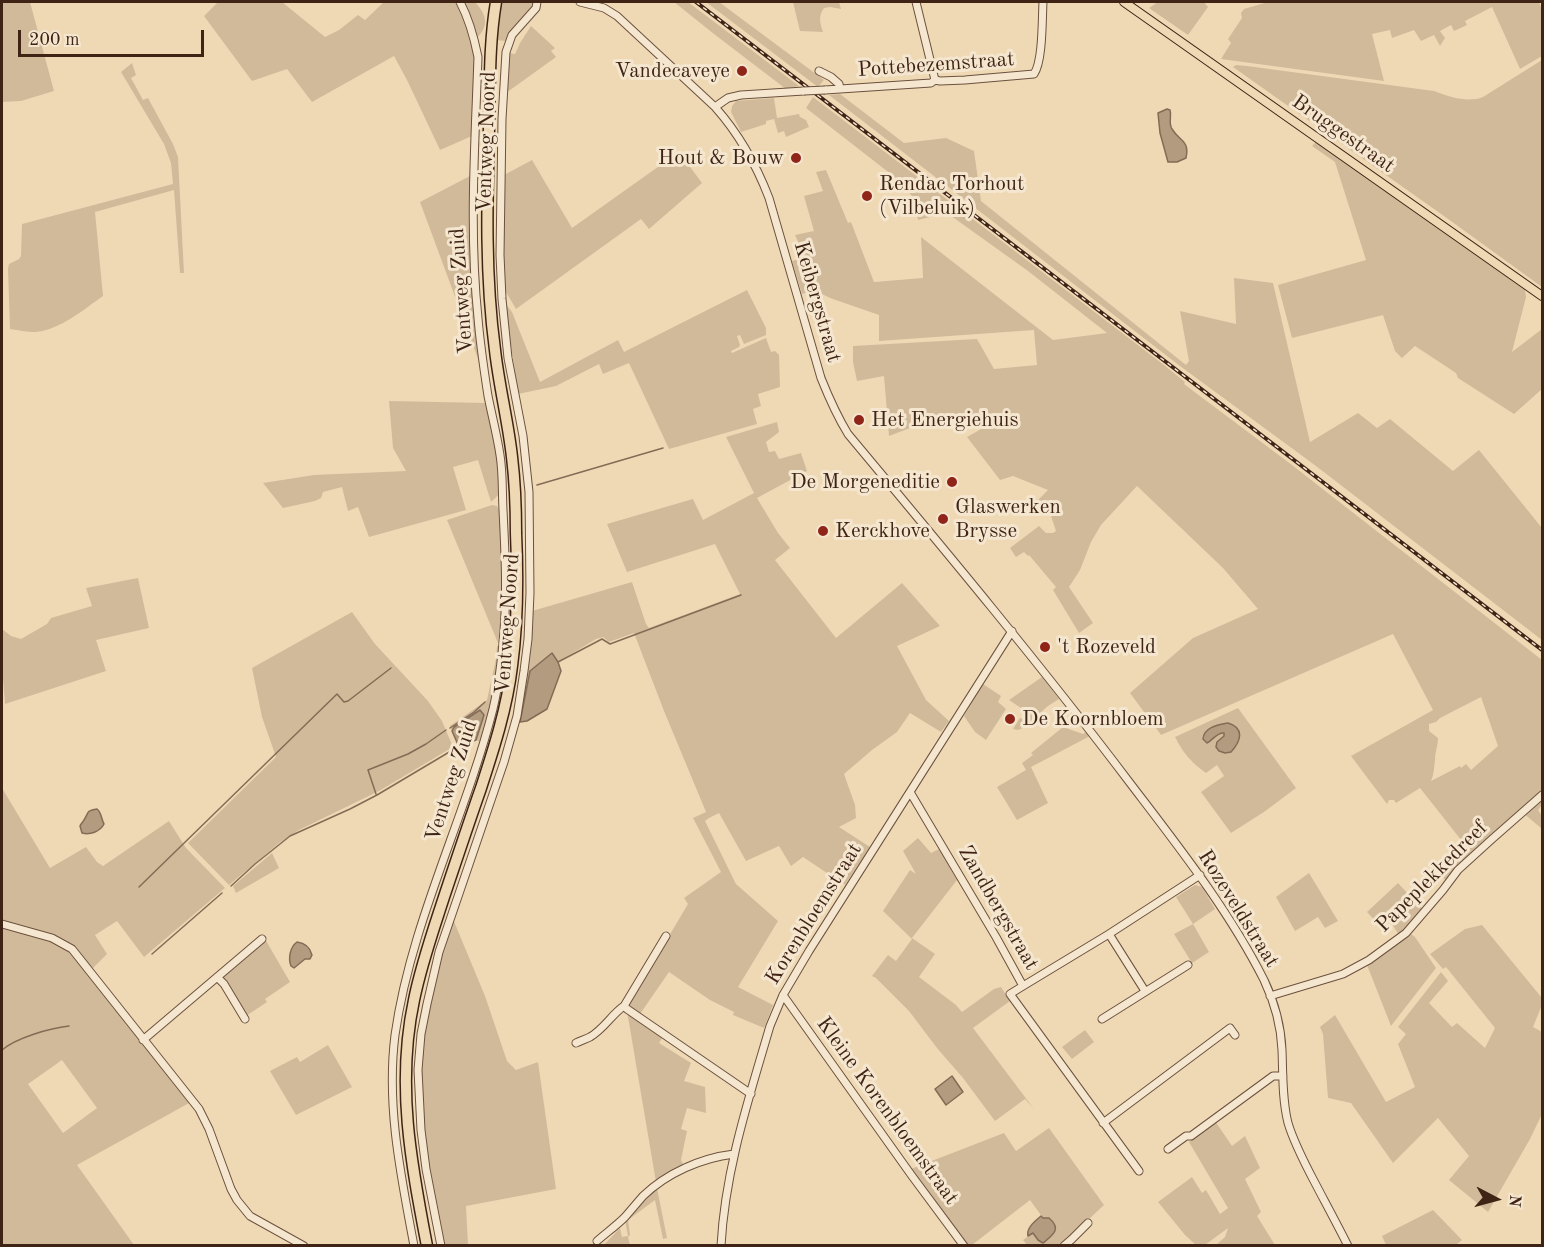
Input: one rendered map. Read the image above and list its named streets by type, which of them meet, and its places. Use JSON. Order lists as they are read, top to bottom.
{
  "streets": {
    "main road": ["Bruggestraat"],
    "street": [
      "Pottebezemstraat",
      "Ventweg Noord",
      "Ventweg Zuid",
      "Keibergstraat",
      "Papeplekkedreef",
      "Zandbergstraat",
      "Rozeveldstraat",
      "Korenbloemstraat",
      "Kleine Korenbloemstraat"
    ]
  },
  "crossings": [
    ["Pottebezemstraat", "Keibergstraat"],
    ["Keibergstraat", "Rozeveldstraat"],
    ["Keibergstraat", "Korenbloemstraat"],
    ["Papeplekkedreef", "Rozeveldstraat"],
    ["Zandbergstraat", "Rozeveldstraat"],
    ["Zandbergstraat", "Korenbloemstraat"],
    ["Rozeveldstraat", "Korenbloemstraat"],
    ["Korenbloemstraat", "Kleine Korenbloemstraat"]
  ],
  "places": [
    "Vandecaveye",
    "Hout & Bouw",
    "Rendac Torhout (Vilbeluik)",
    "Het Energiehuis",
    "De Morgeneditie",
    "Glaswerken Brysse",
    "Kerckhove",
    "'t Rozeveld",
    "De Koornbloem"
  ],
  "scale_bar": "200 m",
  "north": "right"
}
